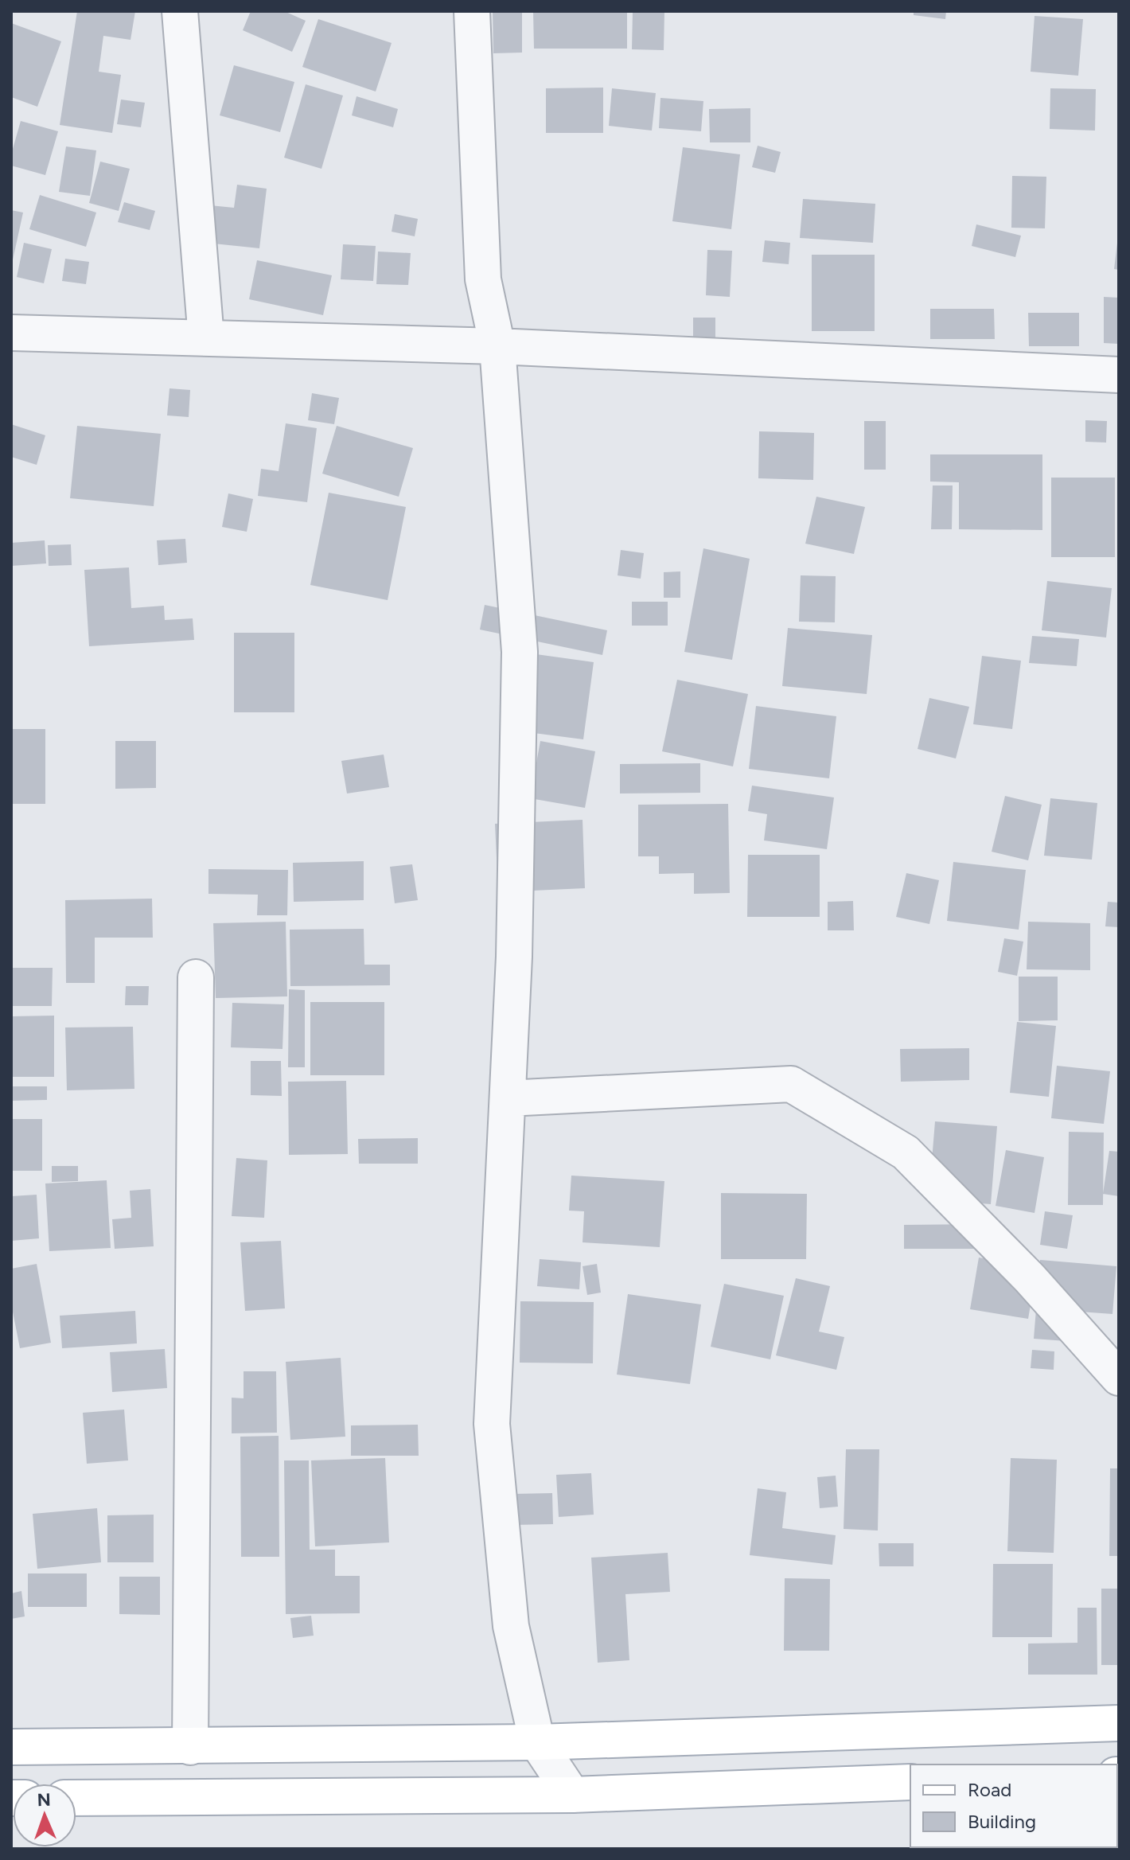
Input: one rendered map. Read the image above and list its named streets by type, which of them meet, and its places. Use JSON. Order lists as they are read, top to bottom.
{
  "legend": ["Road", "Building"],
  "north": "top"
}
